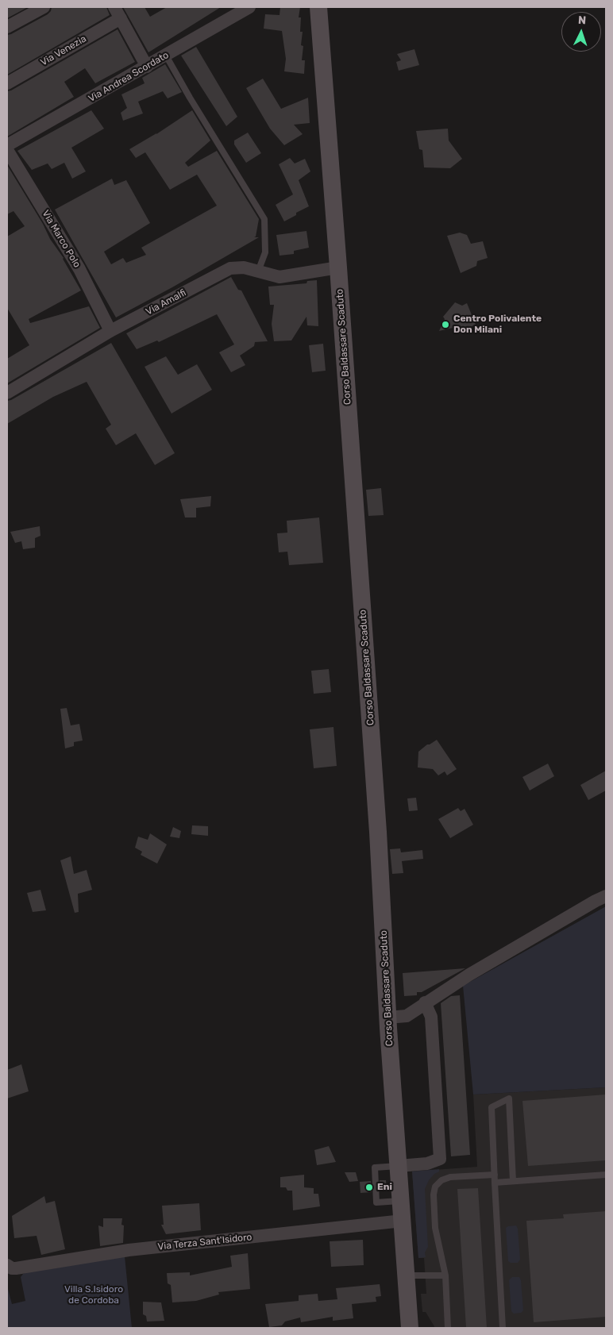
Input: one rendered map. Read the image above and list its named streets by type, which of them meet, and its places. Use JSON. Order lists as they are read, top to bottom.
{
  "streets": {
    "street": [
      "Via Venezia",
      "Via Andrea Scordato",
      "Via Marco Polo",
      "Via Amalfi",
      "Corso Baldassare Scaduto",
      "Via Terza Sant'Isidoro"
    ]
  },
  "crossings": [
    ["Via Marco Polo", "Via Amalfi"],
    ["Via Amalfi", "Corso Baldassare Scaduto"],
    ["Corso Baldassare Scaduto", "Via Terza Sant'Isidoro"]
  ],
  "parks": ["Villa S.Isidoro de Cordoba"],
  "places": ["Centro Polivalente Don Milani", "Eni"],
  "north": "top"
}
